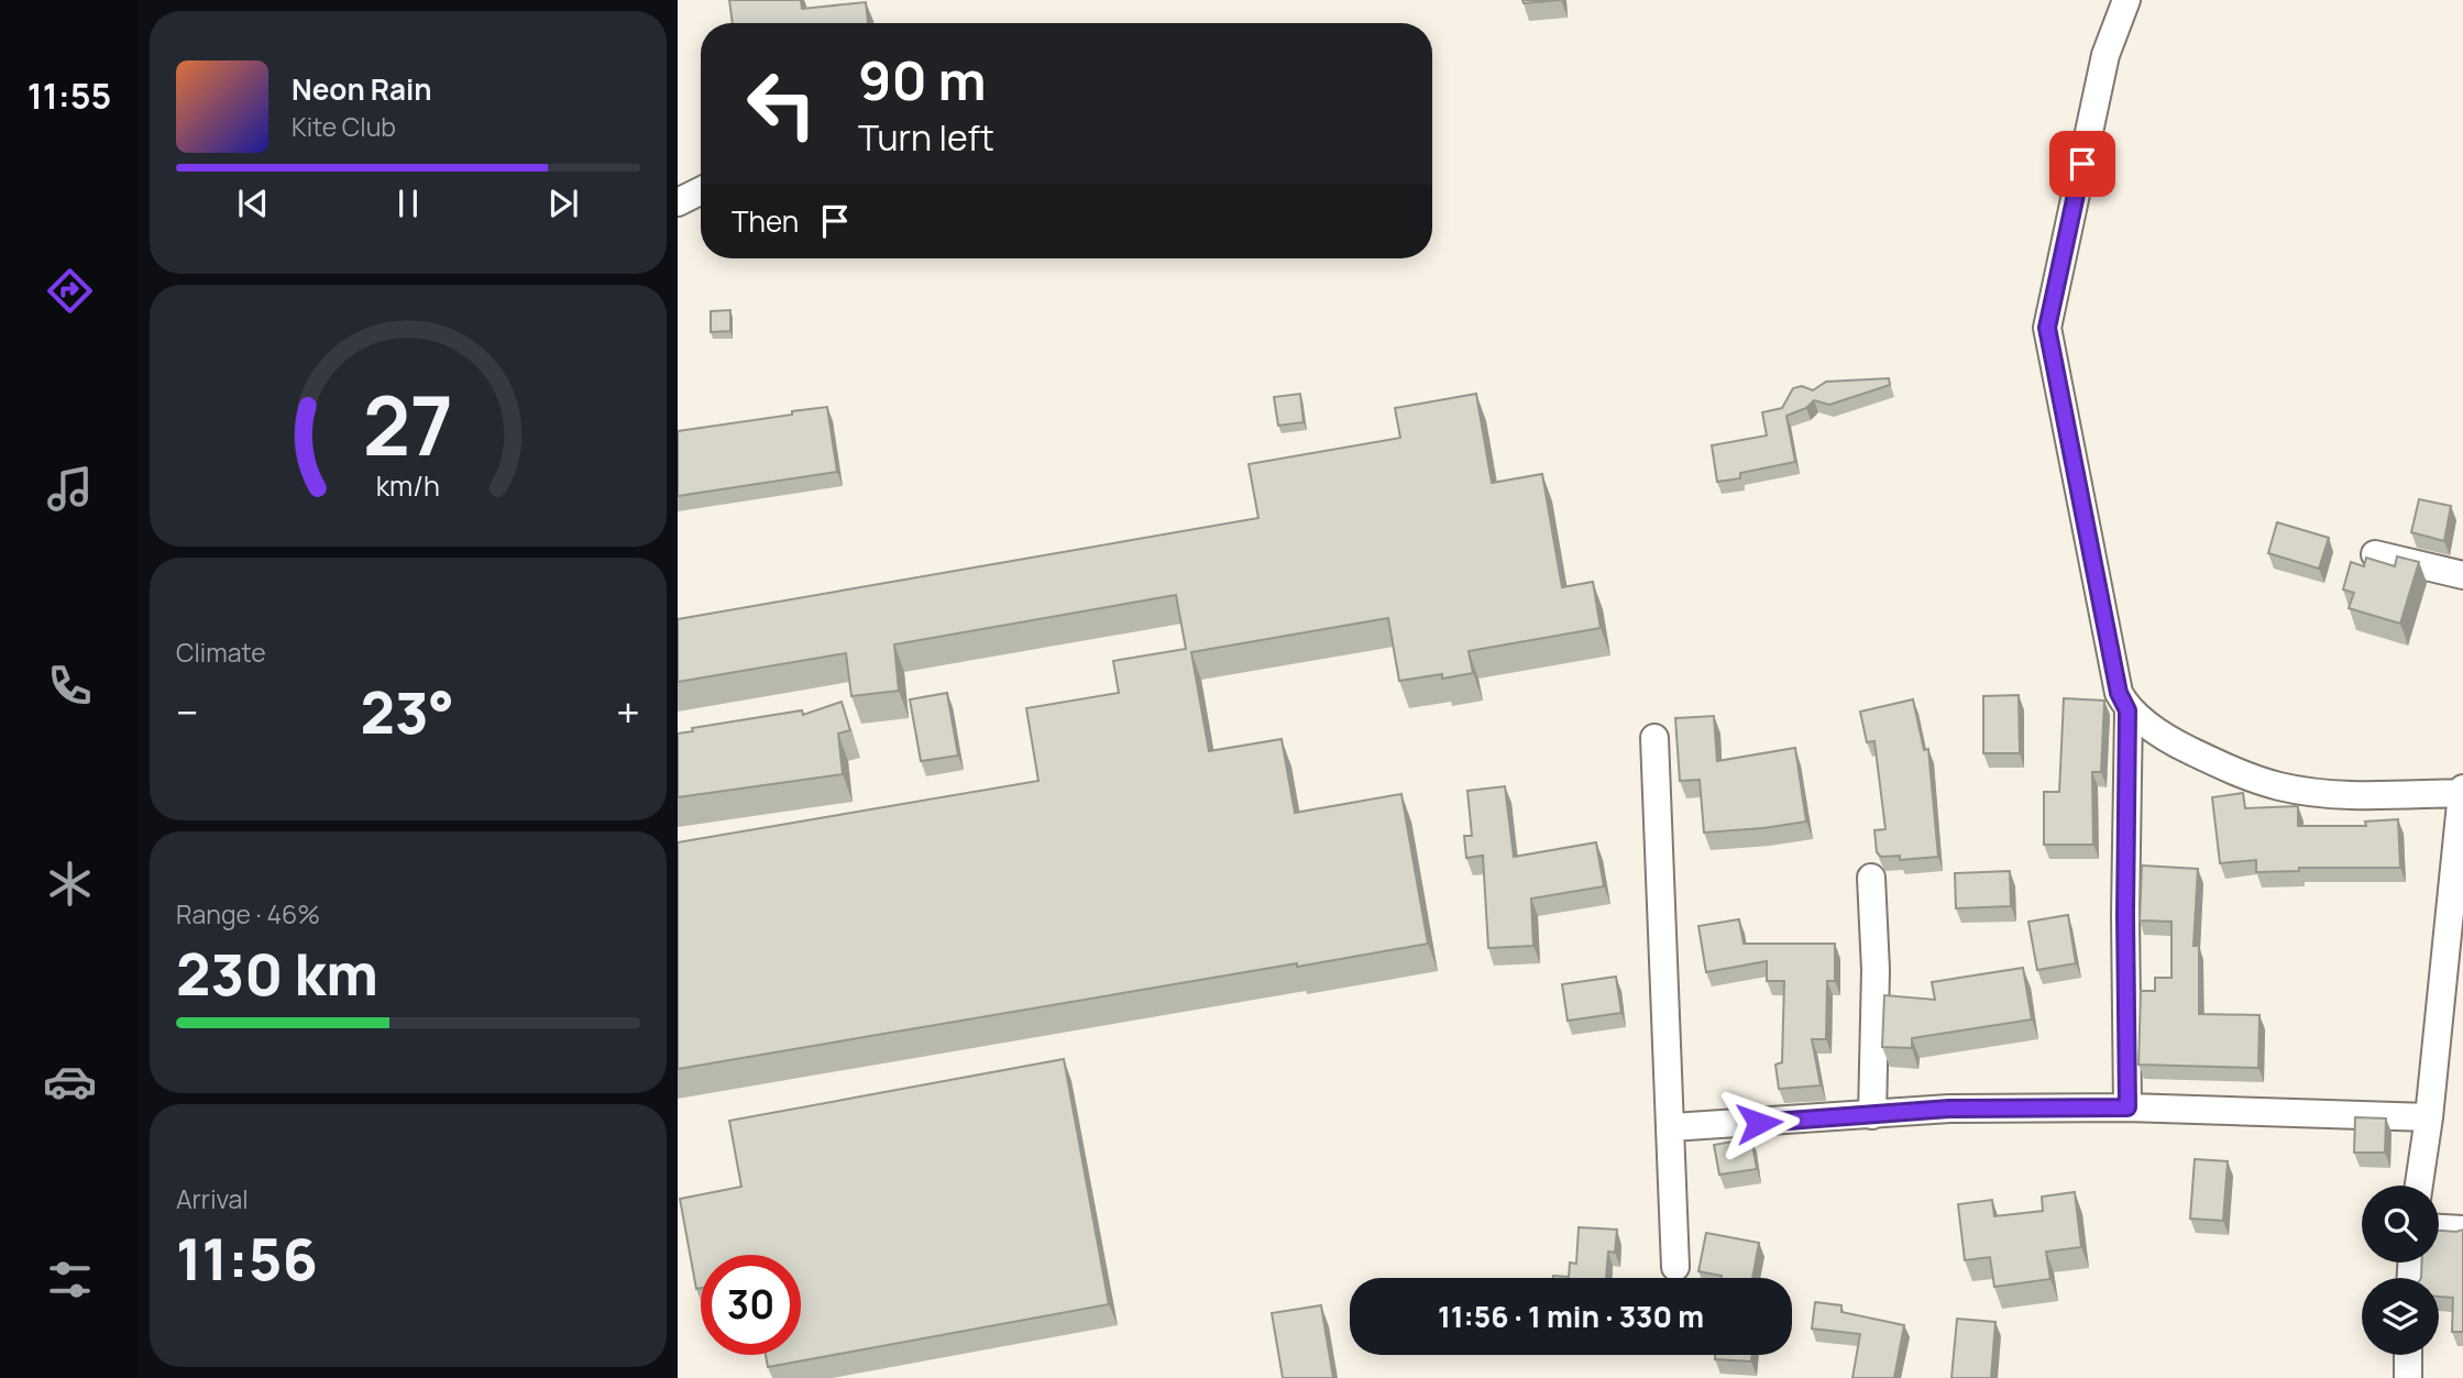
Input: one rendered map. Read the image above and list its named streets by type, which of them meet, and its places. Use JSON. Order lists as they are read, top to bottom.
{
  "page": {
    "tabs": "11:55",
    "turn": ["90 m", "Turn left"],
    "song": ["Neon Rain", "Kite Club"],
    "then": "Then",
    "tile": [
      "Climate",
      ["Range · 46%", "230 km"],
      ["Arrival", "11:56"]
    ],
    "heat": ["−", "23°", "+"],
    "limit": "30",
    "trip": "11:56 · 1 min · 330 m",
    "gauge": ["27", "km/h"]
  }
}
